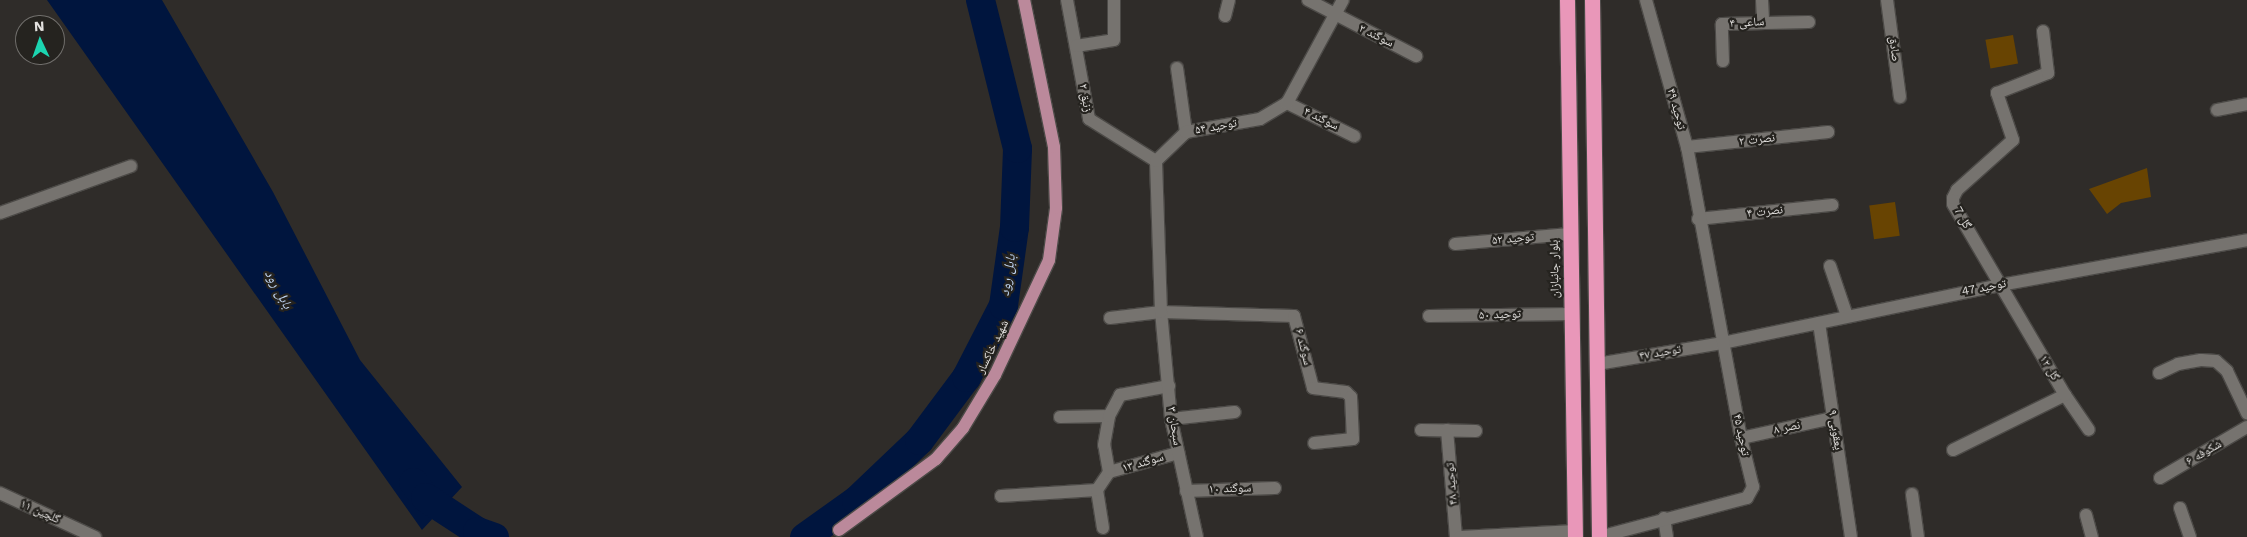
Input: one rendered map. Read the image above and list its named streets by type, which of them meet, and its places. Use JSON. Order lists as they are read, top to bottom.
{
  "streets": {
    "highway": ["بلوار جانبازان"],
    "main road": ["شهید خاکسار"],
    "street": [
      "ساعی ۴",
      "سوگند ۲",
      "صادق",
      "زنبق ۲",
      "توحید ۴۹",
      "سوگند ۴",
      "توحید ۵۴",
      "نصرت ۲",
      "نصرت ۴",
      "گل 7",
      "توحید ۵۲",
      "توحید 47",
      "توحید ۵۰",
      "سوگند ۶",
      "توحید ۴۷",
      "گل ۱۲",
      "سبحان ۳",
      "نصر ۸",
      "یعقوبی ۹",
      "توحید ۴۵",
      "شکوفه ۶",
      "سوگند ۱۳",
      "توحید ۴۸",
      "سوگند ۱۰",
      "گلچین ۱۱"
    ]
  },
  "crossings": [
    ["سوگند ۲", "توحید ۵۴"],
    ["زنبق ۲", "توحید ۵۴"],
    ["توحید ۴۹", "نصرت ۲"],
    ["توحید ۴۹", "نصرت ۴"],
    ["توحید ۴۹", "توحید ۴۵"],
    ["سوگند ۴", "توحید ۵۴"],
    ["نصرت ۴", "توحید ۴۵"],
    ["گل 7", "توحید 47"],
    ["گل 7", "گل ۱۲"],
    ["توحید ۵۲", "بلوار جانبازان"],
    ["بلوار جانبازان", "توحید ۵۰"],
    ["توحید 47", "توحید ۴۷"],
    ["توحید 47", "گل ۱۲"],
    ["توحید 47", "یعقوبی ۹"],
    ["توحید 47", "توحید ۴۵"],
    ["سوگند ۶", "سبحان ۳"],
    ["توحید ۴۷", "توحید ۴۵"],
    ["سبحان ۳", "سوگند ۱۳"],
    ["سبحان ۳", "سوگند ۱۰"],
    ["نصر ۸", "یعقوبی ۹"],
    ["نصر ۸", "توحید ۴۵"]
  ],
  "water": ["بابل رود"],
  "north": "top"
}
